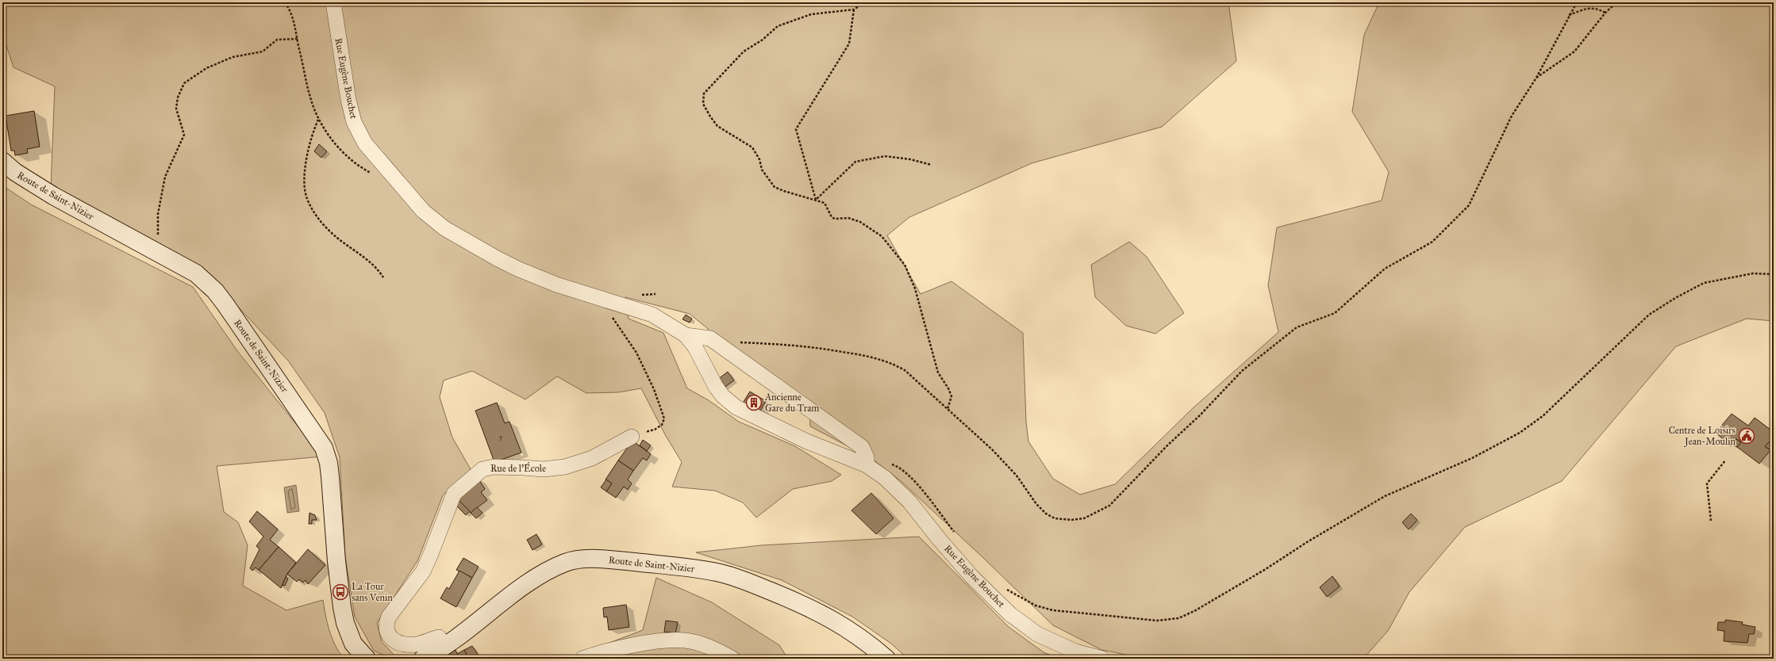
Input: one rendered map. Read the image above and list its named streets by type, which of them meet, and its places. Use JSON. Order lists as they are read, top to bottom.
{
  "streets": {
    "main road": ["Route de Saint-Nizier"],
    "street": ["Rue Eugène Bouchet", "Rue de l'École"]
  },
  "crossings": [
    ["Route de Saint-Nizier", "Rue de l'École"]
  ],
  "places": {
    "building": ["Ancienne Gare du Tram"],
    "public building": ["Centre de Loisirs Jean-Moulin"],
    "bus stop": ["La Tour sans Venin"]
  },
  "house_numbers": ["5"]
}
